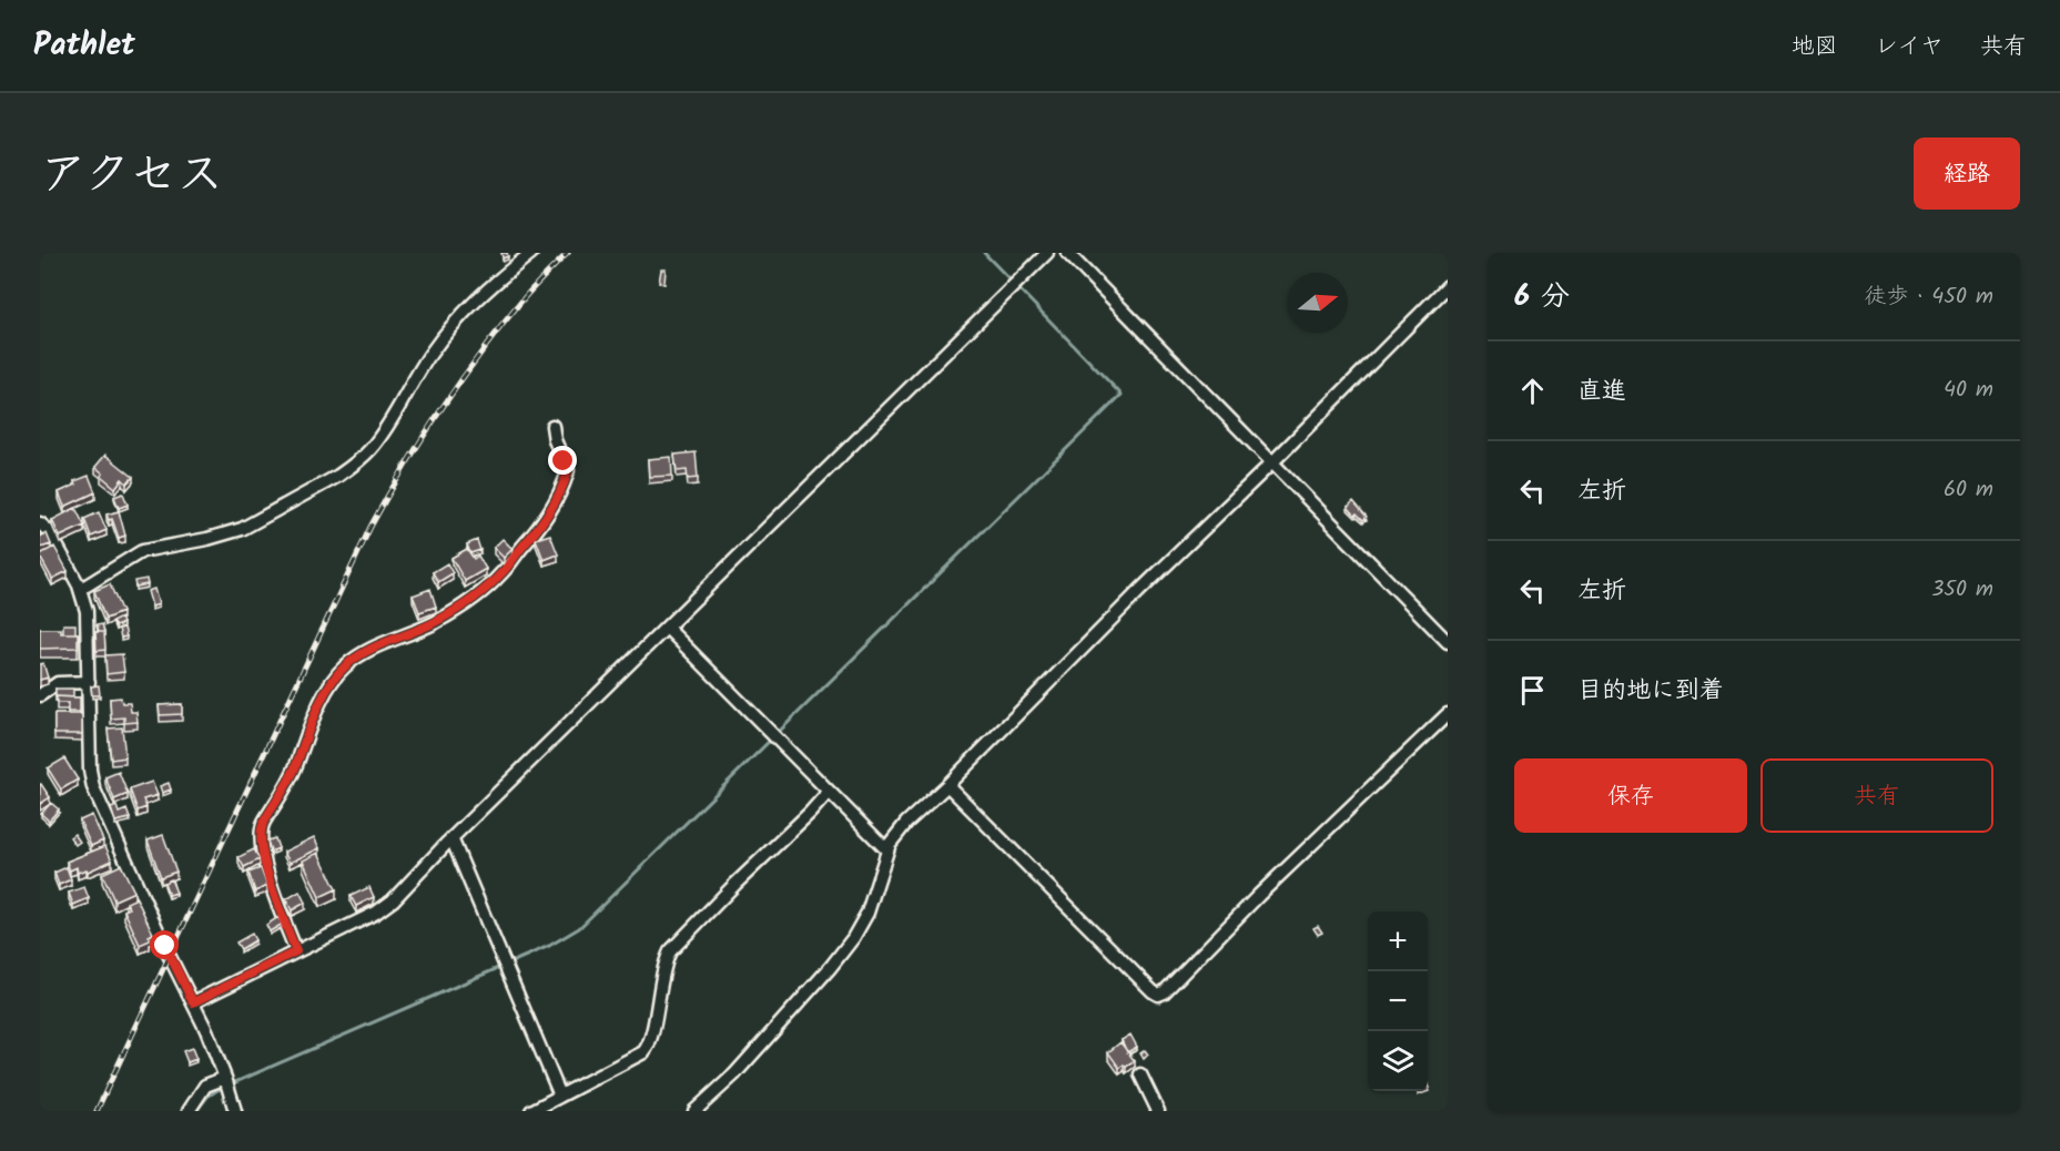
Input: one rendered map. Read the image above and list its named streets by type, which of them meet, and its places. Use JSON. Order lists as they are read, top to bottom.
{
  "north": "right",
  "page": {
    "header": "Pathlet",
    "nav": ["地図", "レイヤ", "共有"],
    "title": "アクセス",
    "buttons": [
      "経路",
      ["保存", "共有"]
    ],
    "heading": ["6 分", "徒歩 · 450 m"],
    "list": [
      ["直進", "40 m"],
      ["左折", "60 m"],
      ["左折", "350 m"],
      "目的地に到着"
    ],
    "map_buttons": ["+", "−"]
  }
}
